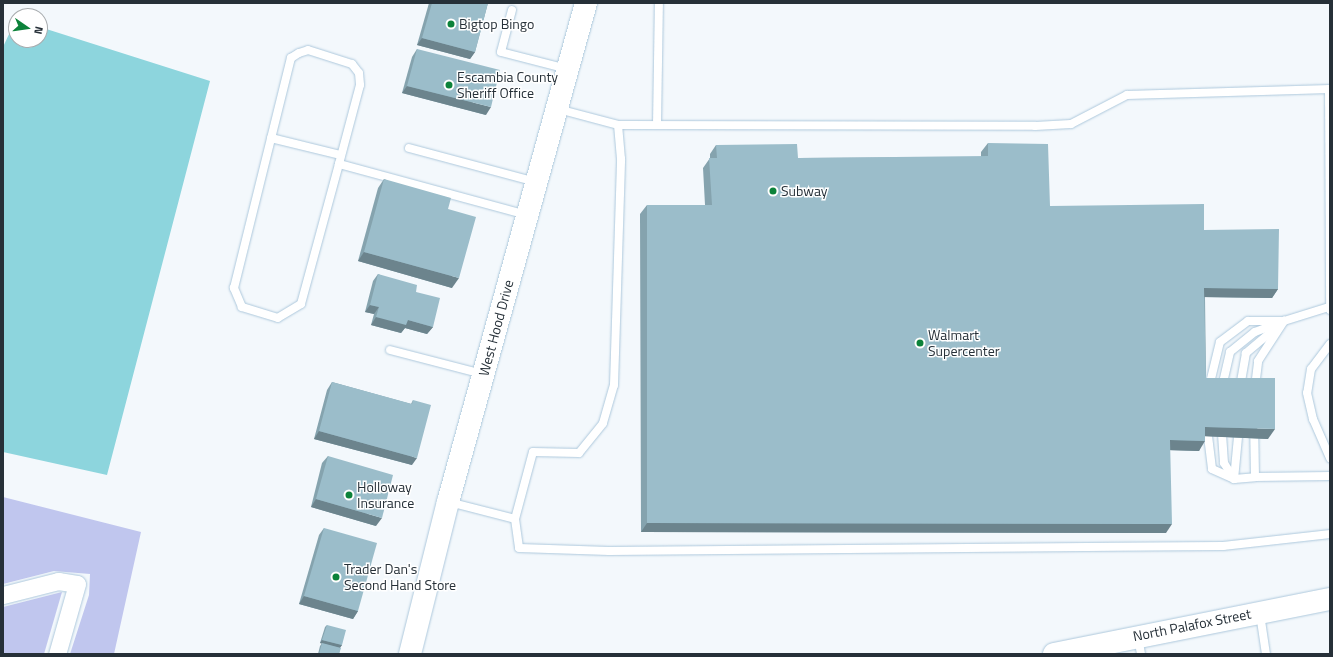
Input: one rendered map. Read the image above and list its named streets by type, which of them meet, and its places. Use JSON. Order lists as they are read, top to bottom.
{
  "streets": {
    "street": ["West Hood Drive", "North Palafox Street"]
  },
  "places": [
    "Bigtop Bingo",
    "Escambia County Sheriff Office",
    "Subway",
    "Walmart Supercenter",
    "Holloway Insurance",
    "Trader Dan's Second Hand Store"
  ],
  "north": "right"
}
